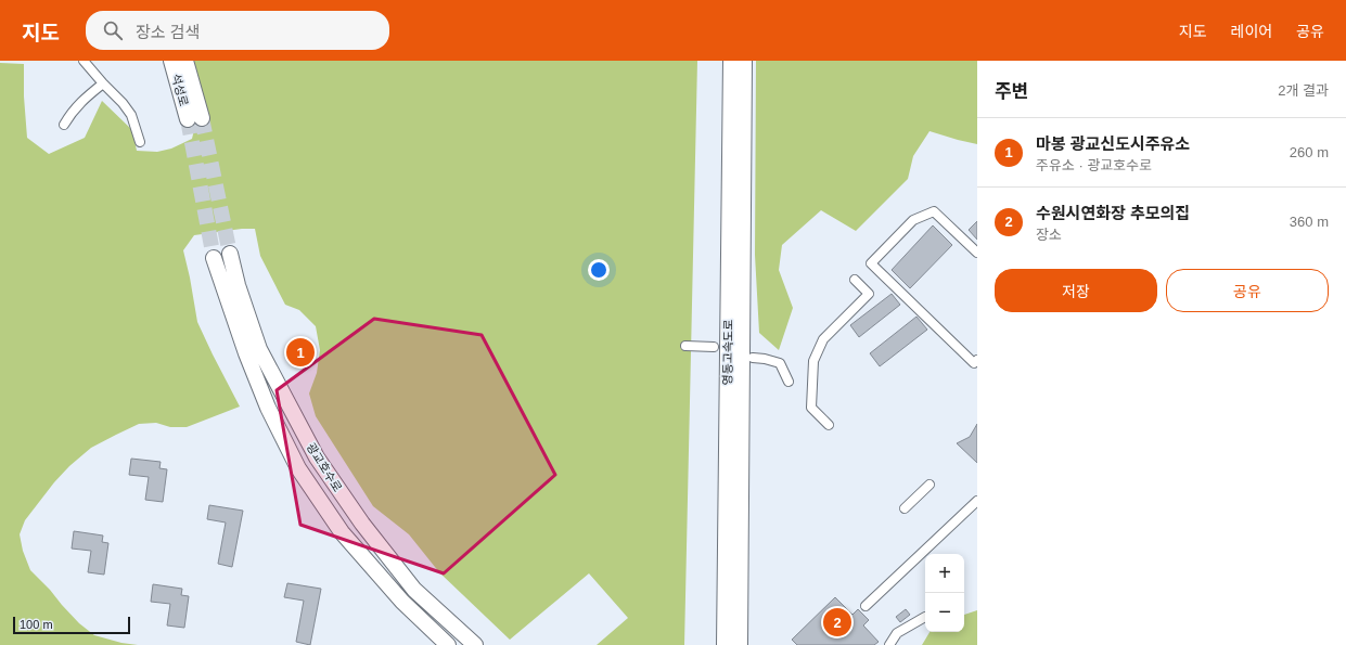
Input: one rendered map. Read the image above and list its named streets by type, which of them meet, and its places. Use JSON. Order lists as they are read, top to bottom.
{
  "streets": {
    "highway": ["석성로", "영동고속도로", "광교호수로"]
  },
  "scale_bar": "100 m",
  "page": {
    "header": "지도",
    "search": "장소 검색",
    "nav": ["지도", "레이어", "공유"],
    "heading": ["주변", "2개 결과"],
    "list": [
      {
        "mark": "1",
        "name": "마봉 광교신도시주유소",
        "note": "주유소 · 광교호수로",
        "value": "260 m"
      },
      {
        "mark": "2",
        "name": "수원시연화장 추모의집",
        "note": "장소",
        "value": "360 m"
      }
    ],
    "buttons": ["저장", "공유"],
    "pins": ["1", "2"],
    "map_buttons": ["+", "−"],
    "scale": "100 m"
  }
}
